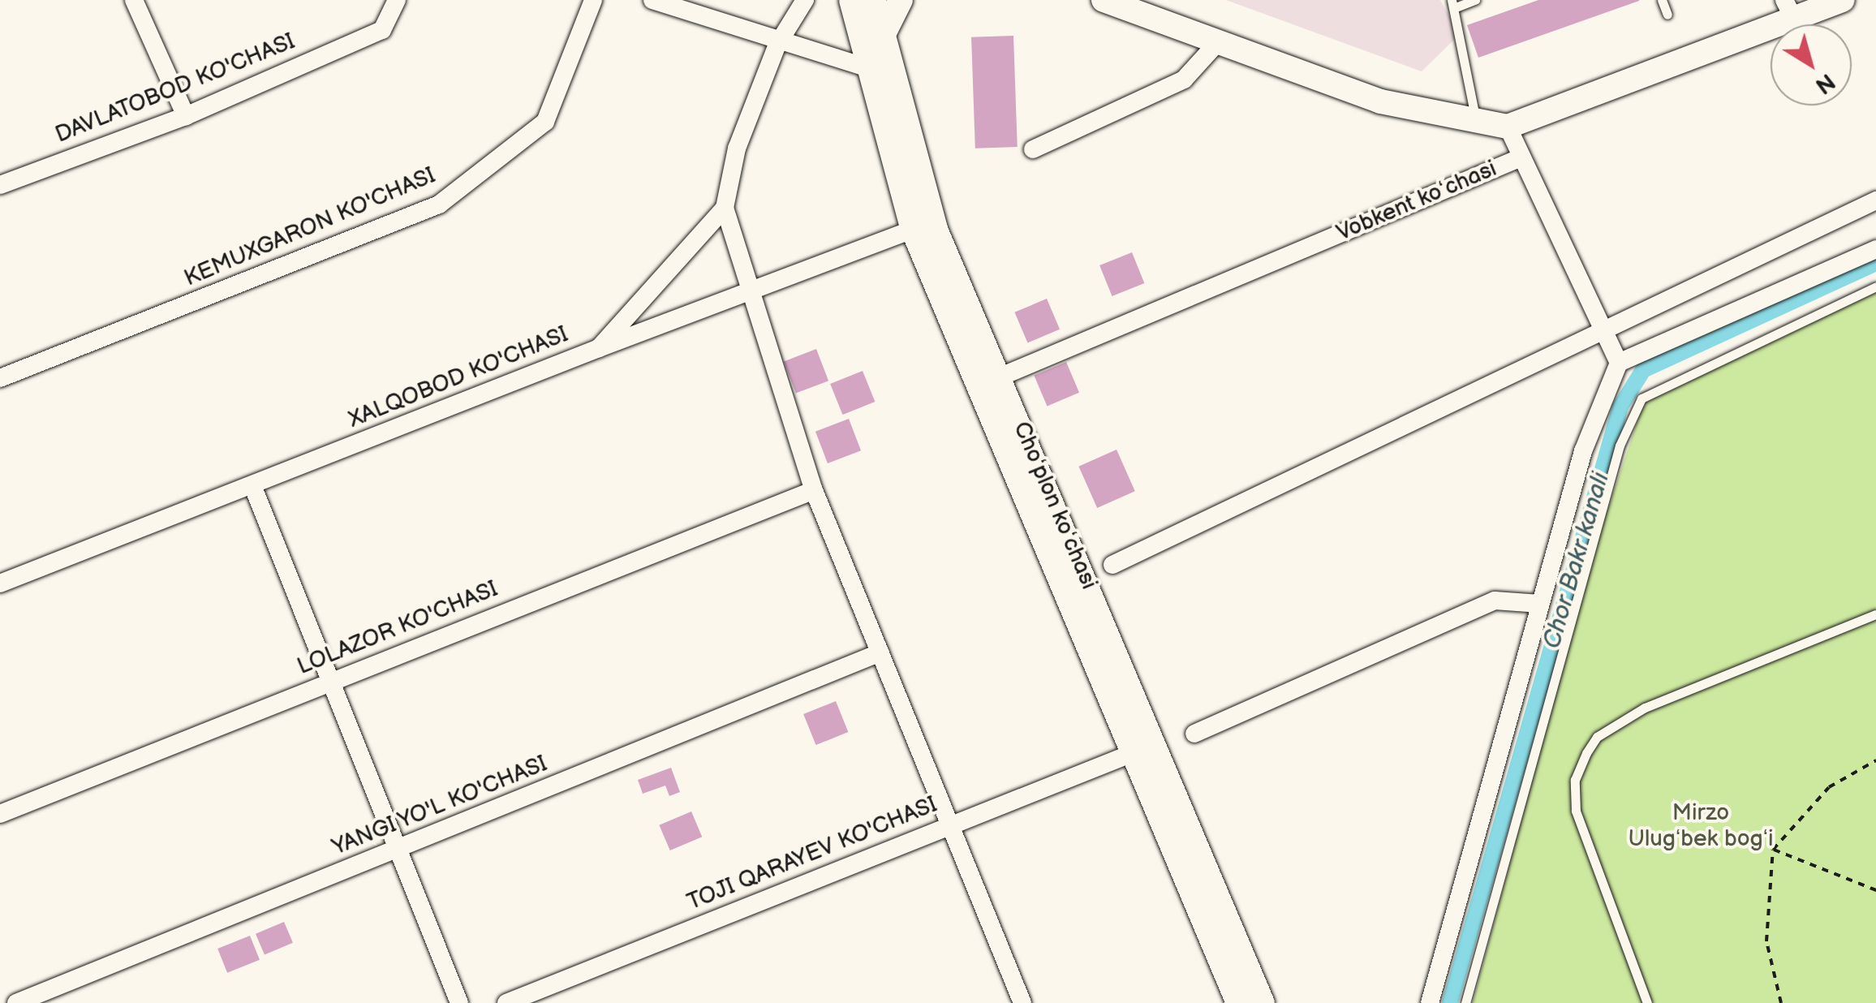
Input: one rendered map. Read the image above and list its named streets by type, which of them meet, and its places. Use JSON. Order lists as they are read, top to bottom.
{
  "streets": {
    "main road": ["Choʻplon koʻchasi"],
    "street": [
      "DAVLATOBOD KO'CHASI",
      "Vobkent koʻchasi",
      "KEMUXGARON KO'CHASI",
      "XALQOBOD KO'CHASI",
      "LOLAZOR KO'CHASI",
      "YANGI YO'L KO'CHASI",
      "TOJI QARAYEV KO'CHASI"
    ]
  },
  "crossings": [
    ["Vobkent koʻchasi", "Choʻplon koʻchasi"],
    ["Choʻplon koʻchasi", "TOJI QARAYEV KO'CHASI"]
  ],
  "water": ["Chor Bakr kanali"],
  "parks": ["Mirzo Ulugʻbek bogʻi"],
  "north": "bottom right"
}
